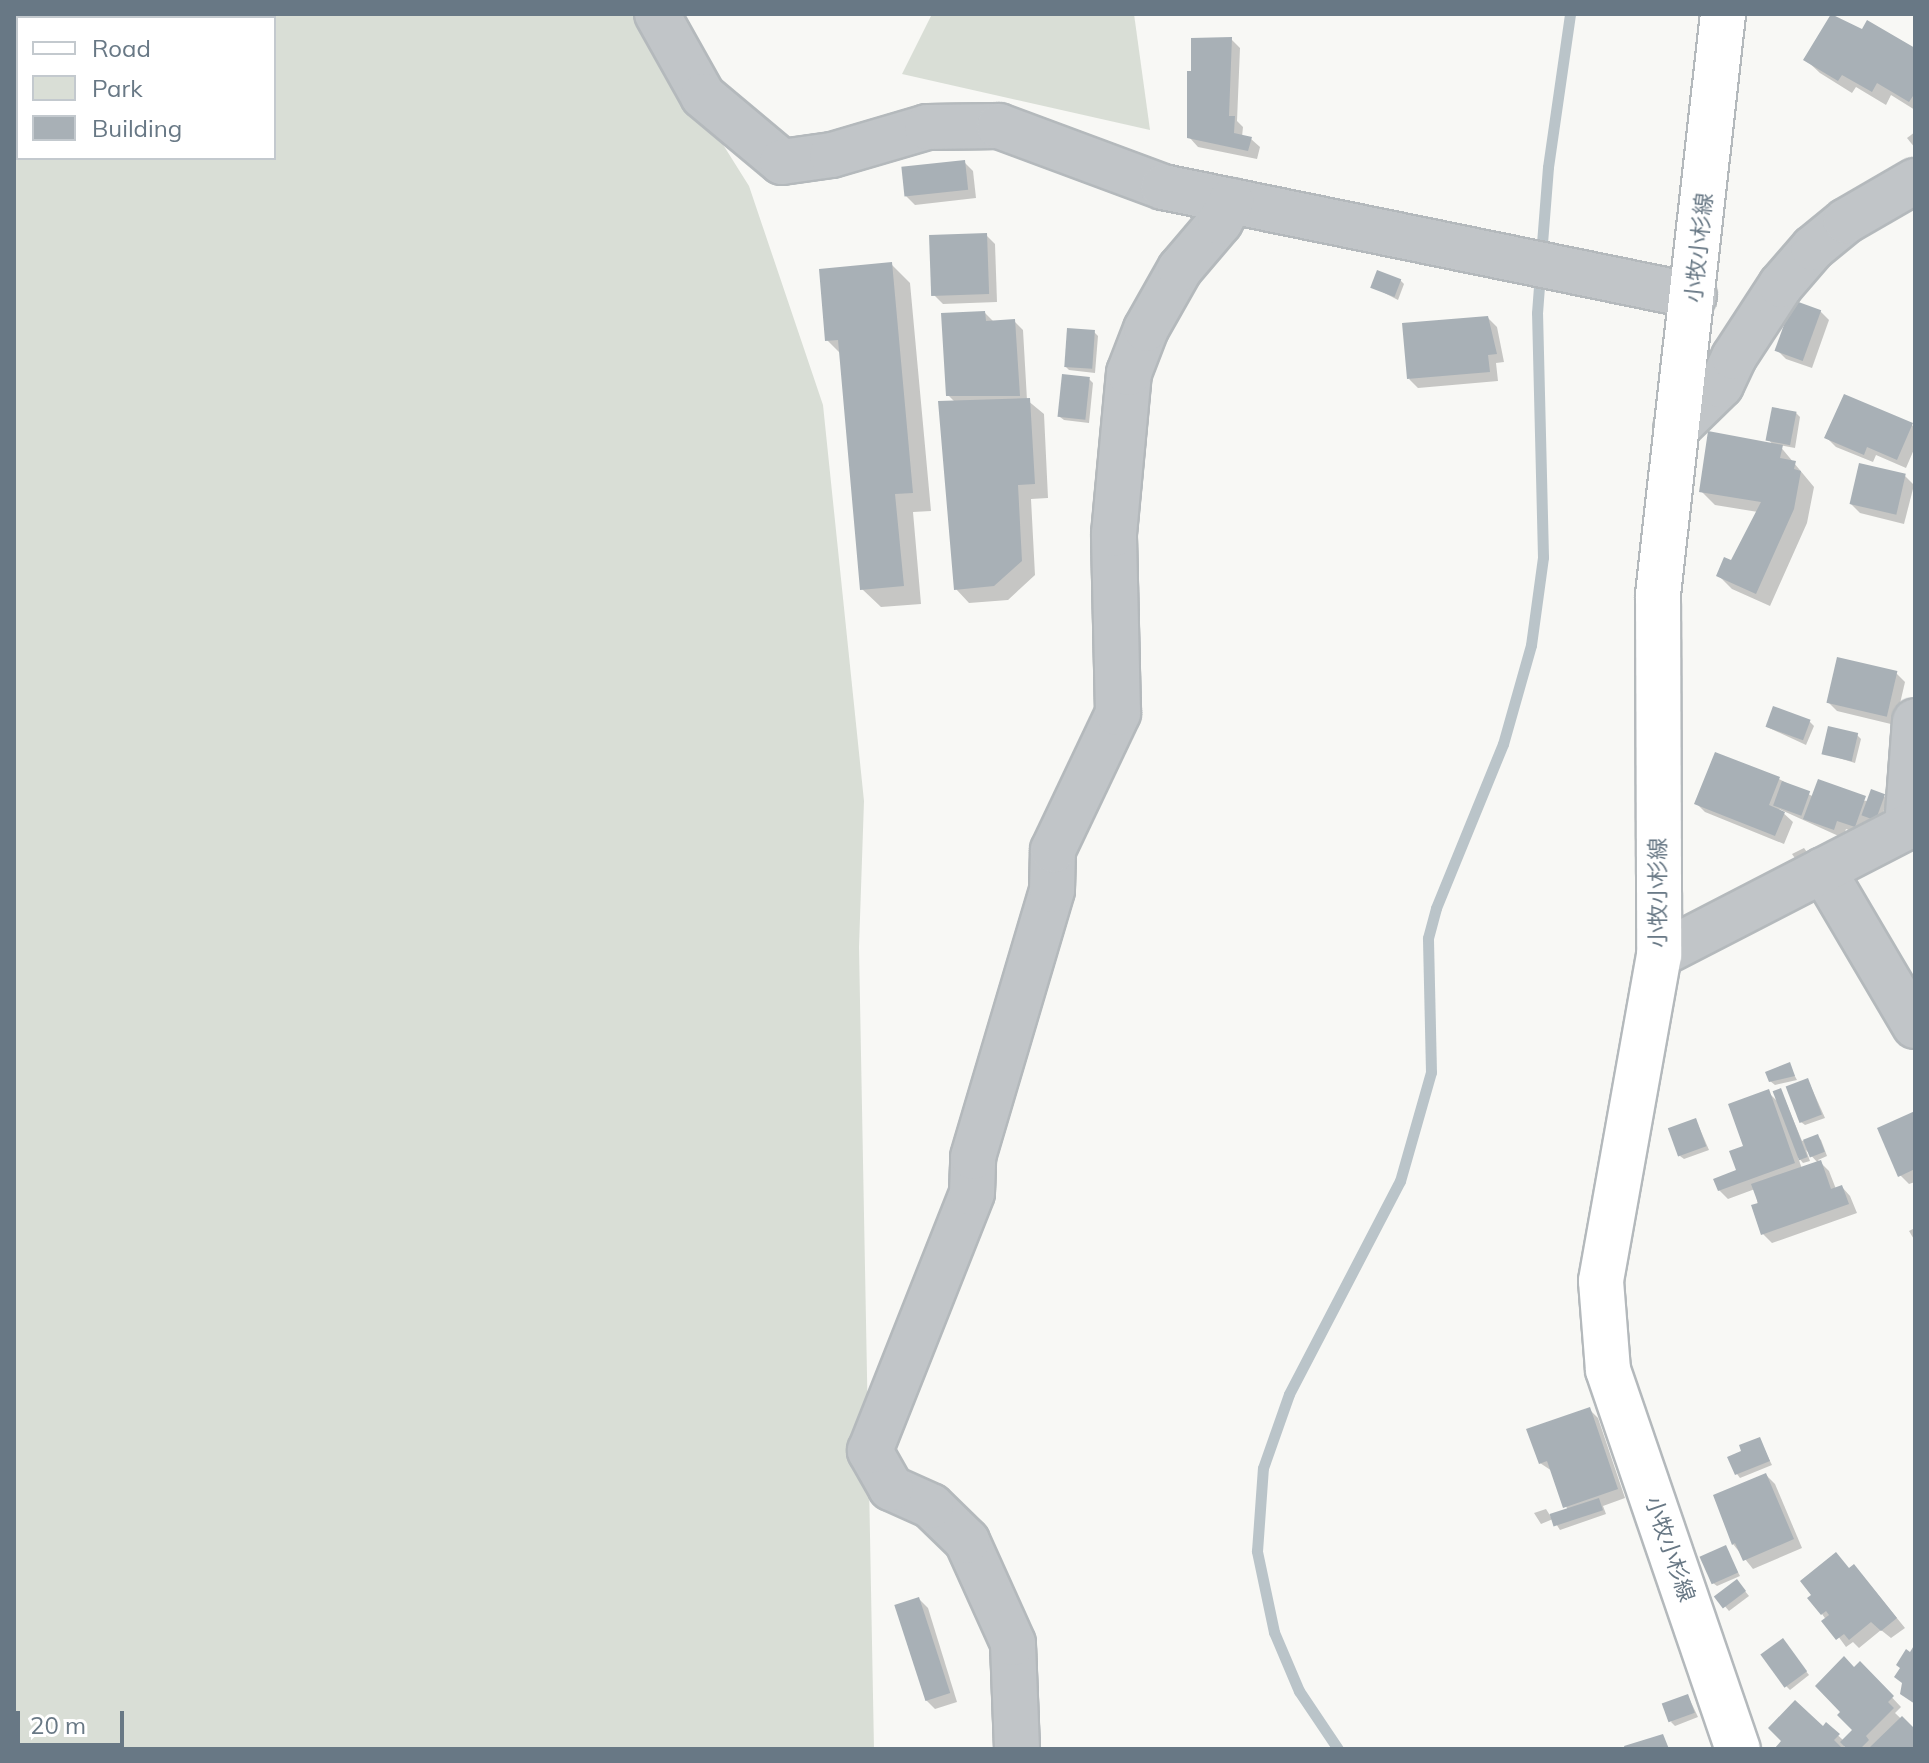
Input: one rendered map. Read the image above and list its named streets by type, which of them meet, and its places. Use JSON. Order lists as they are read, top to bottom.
{
  "streets": {
    "main road": ["小牧小杉線"]
  },
  "legend": ["Road", "Park", "Building"],
  "scale_bar": "20 m"
}
